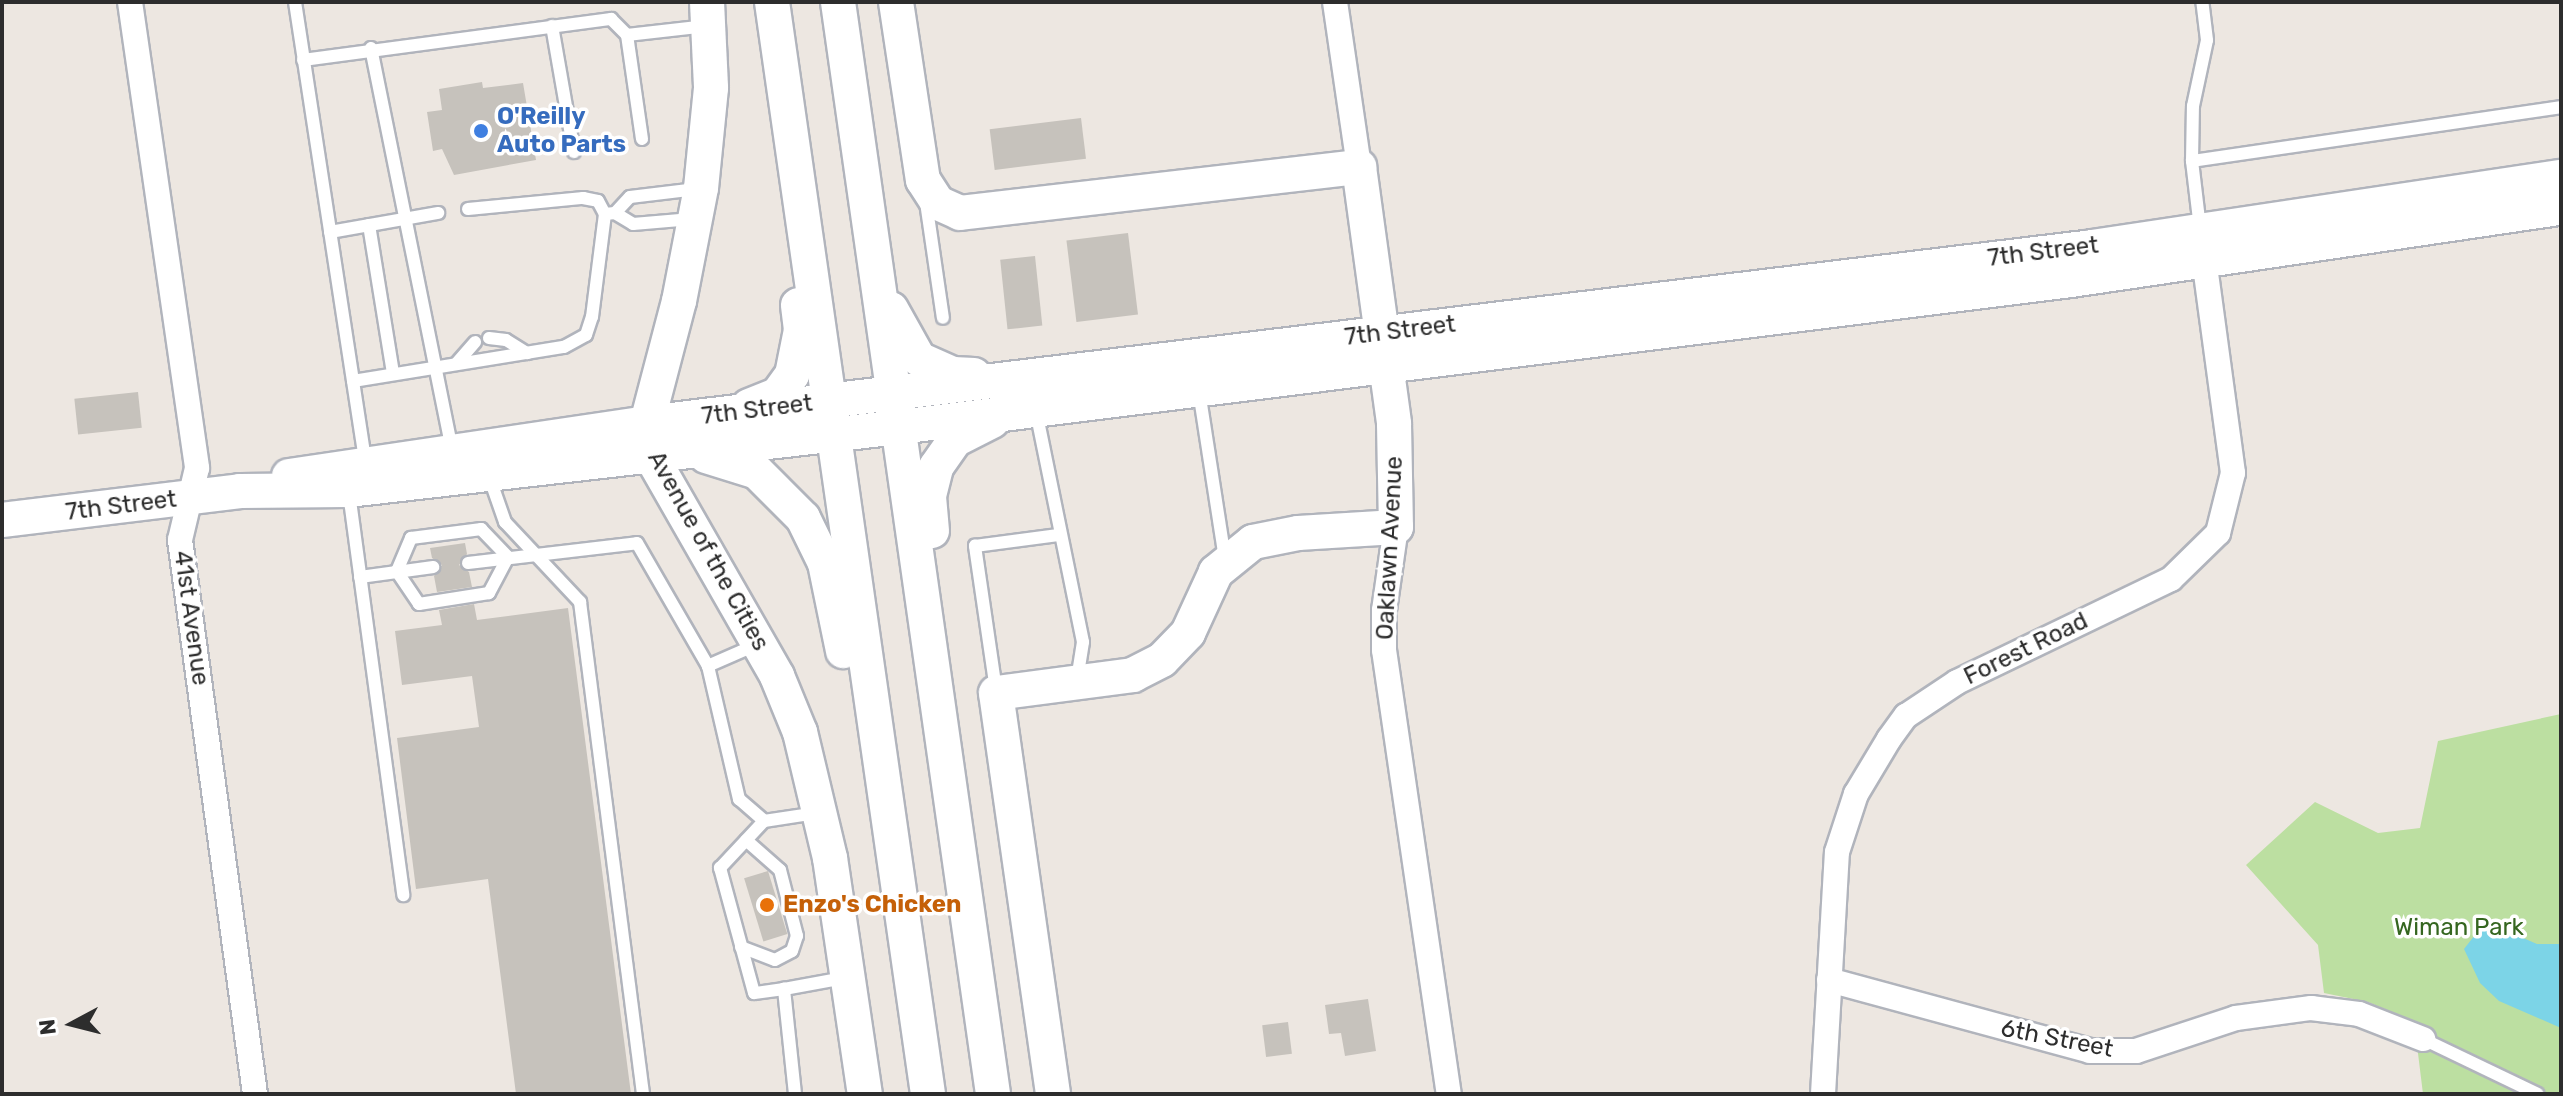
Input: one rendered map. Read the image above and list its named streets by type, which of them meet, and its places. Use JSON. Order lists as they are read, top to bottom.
{
  "streets": {
    "main road": ["7th Street", "Oaklawn Avenue", "Avenue of the Cities"],
    "street": ["41st Avenue", "Forest Road", "6th Street"]
  },
  "crossings": [
    ["7th Street", "Oaklawn Avenue"],
    ["7th Street", "Avenue of the Cities"],
    ["7th Street", "41st Avenue"],
    ["7th Street", "Forest Road"],
    ["Forest Road", "6th Street"]
  ],
  "parks": ["Wiman Park"],
  "places": ["O'Reilly Auto Parts", "Enzo's Chicken"],
  "north": "left"
}
